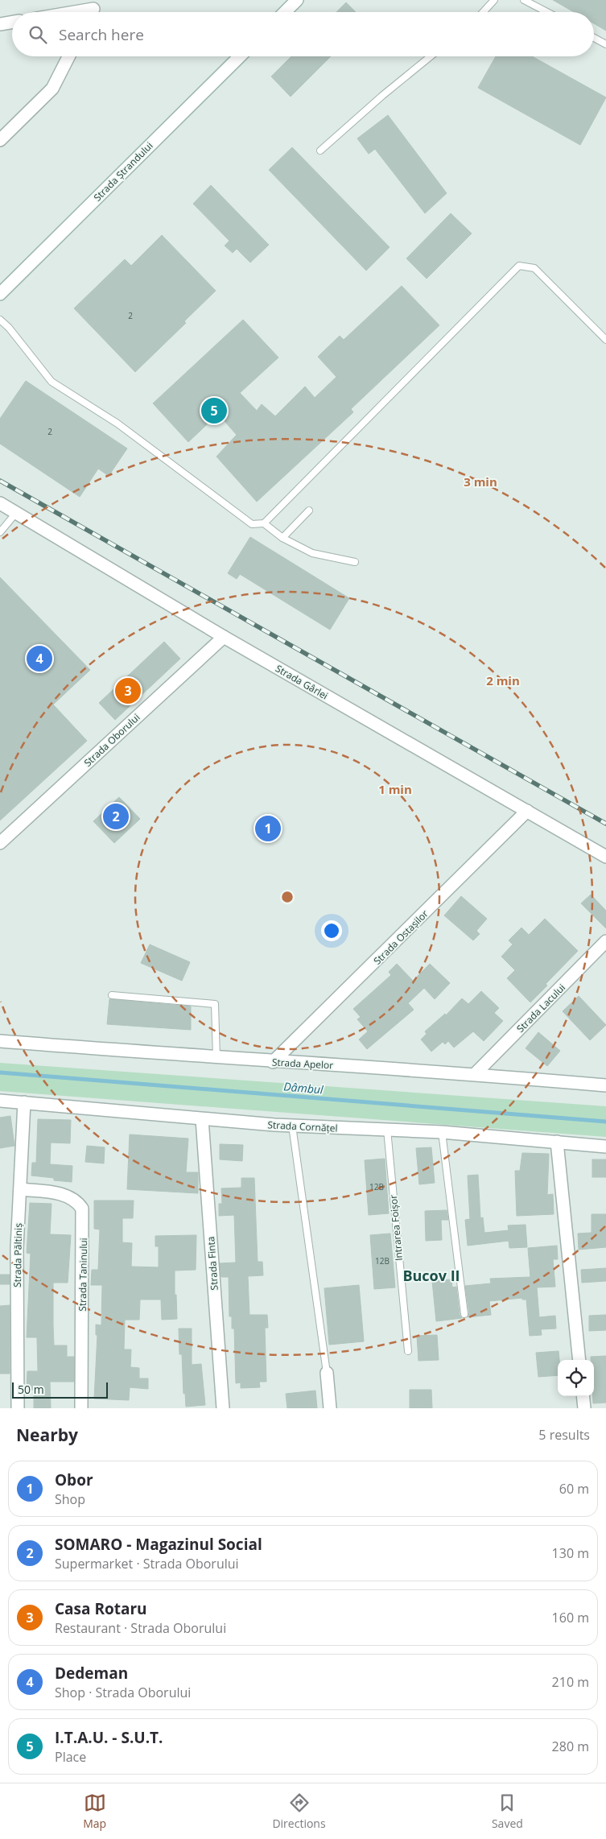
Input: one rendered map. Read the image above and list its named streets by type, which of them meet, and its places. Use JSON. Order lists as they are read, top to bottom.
{
  "streets": {
    "street": [
      "Strada Ștrandului",
      "Strada Gârlei",
      "Strada Oborului",
      "Strada Ostașilor",
      "Strada Lacului",
      "Strada Apelor",
      "Strada Cornățel",
      "Strada Păltiniș",
      "Strada Finta",
      "Strada Taninului"
    ],
    "lane": ["Intrarea Foișor"]
  },
  "crossings": [
    ["Strada Gârlei", "Strada Oborului"],
    ["Strada Gârlei", "Strada Ostașilor"],
    ["Strada Ostașilor", "Strada Apelor"],
    ["Strada Lacului", "Strada Apelor"],
    ["Strada Cornățel", "Intrarea Foișor"],
    ["Strada Cornățel", "Strada Păltiniș"],
    ["Strada Cornățel", "Strada Finta"],
    ["Strada Păltiniș", "Strada Taninului"]
  ],
  "districts": ["Bucov II"],
  "water": ["Dâmbul"],
  "house_numbers": [
    "2",
    "2",
    "12B",
    "12B"
  ],
  "scale_bar": "50 m",
  "page": {
    "search": "Search here",
    "pins": [
      "5",
      "4",
      "3",
      "2",
      "1"
    ],
    "scale": "50 m",
    "heading": ["Nearby", "5 results"],
    "list": [
      {
        "mark": "1",
        "name": "Obor",
        "note": "Shop",
        "value": "60 m"
      },
      {
        "mark": "2",
        "name": "SOMARO - Magazinul Social",
        "note": "Supermarket · Strada Oborului",
        "value": "130 m"
      },
      {
        "mark": "3",
        "name": "Casa Rotaru",
        "note": "Restaurant · Strada Oborului",
        "value": "160 m"
      },
      {
        "mark": "4",
        "name": "Dedeman",
        "note": "Shop · Strada Oborului",
        "value": "210 m"
      },
      {
        "mark": "5",
        "name": "I.T.A.U. - S.U.T.",
        "note": "Place",
        "value": "280 m"
      }
    ],
    "nav": ["Map", "Directions", "Saved"]
  },
  "rings": ["3 min", "2 min", "1 min"]
}
